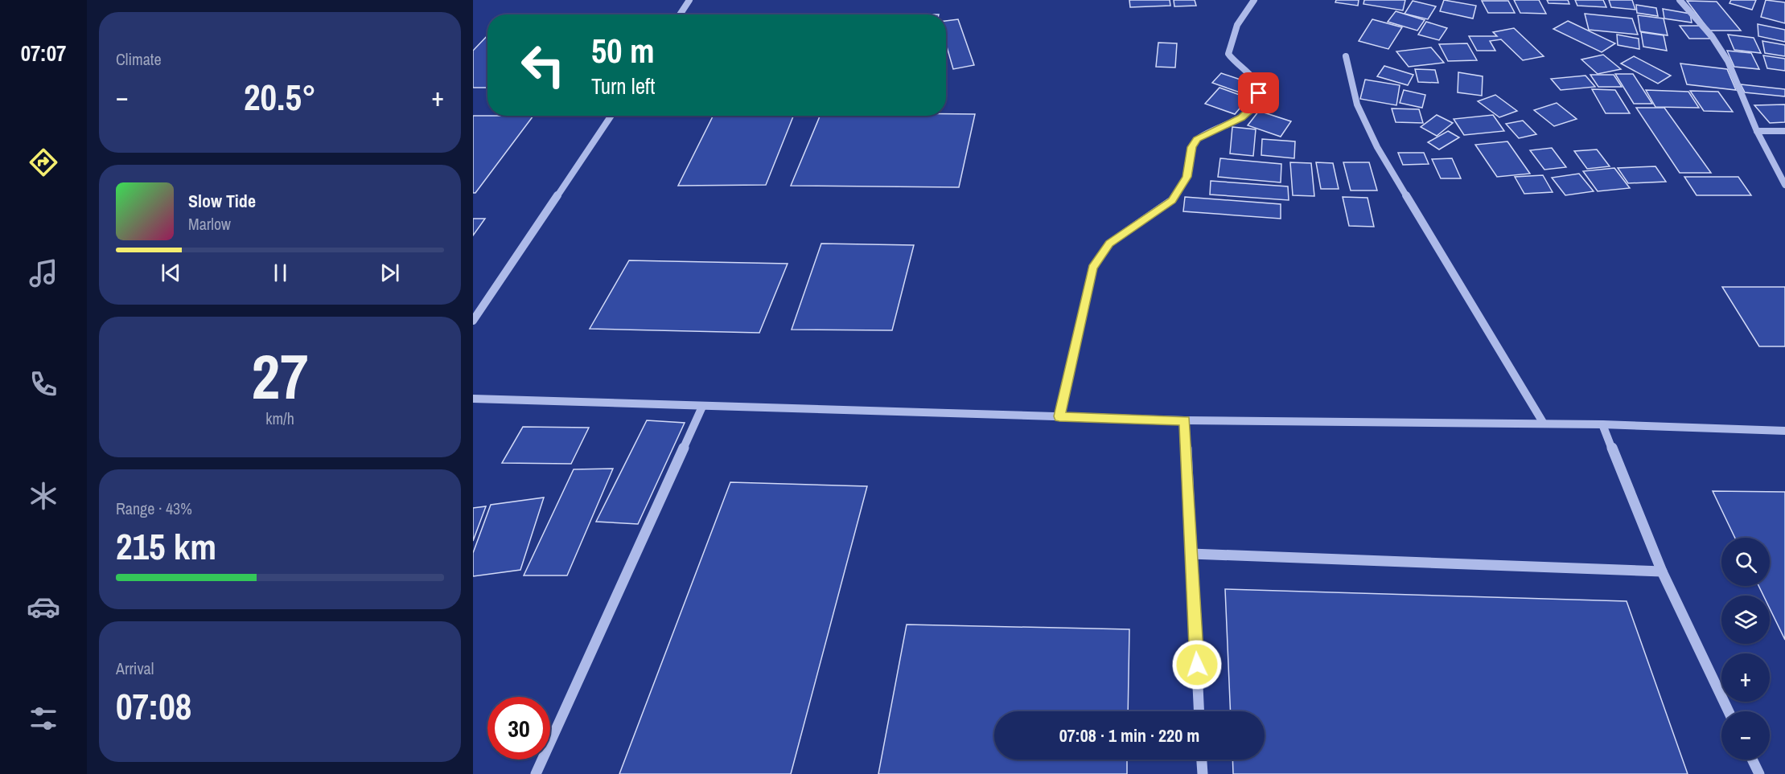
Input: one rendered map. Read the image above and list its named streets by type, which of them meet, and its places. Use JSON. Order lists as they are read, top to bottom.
{
  "page": {
    "tabs": "07:07",
    "tile": [
      "Climate",
      ["27", "km/h"],
      ["Range · 43%", "215 km"],
      ["Arrival", "07:08"]
    ],
    "turn": ["50 m", "Turn left"],
    "heat": ["−", "20.5°", "+"],
    "song": ["Slow Tide", "Marlow"],
    "map_buttons": ["+", "−"],
    "limit": "30",
    "trip": "07:08 · 1 min · 220 m"
  }
}
